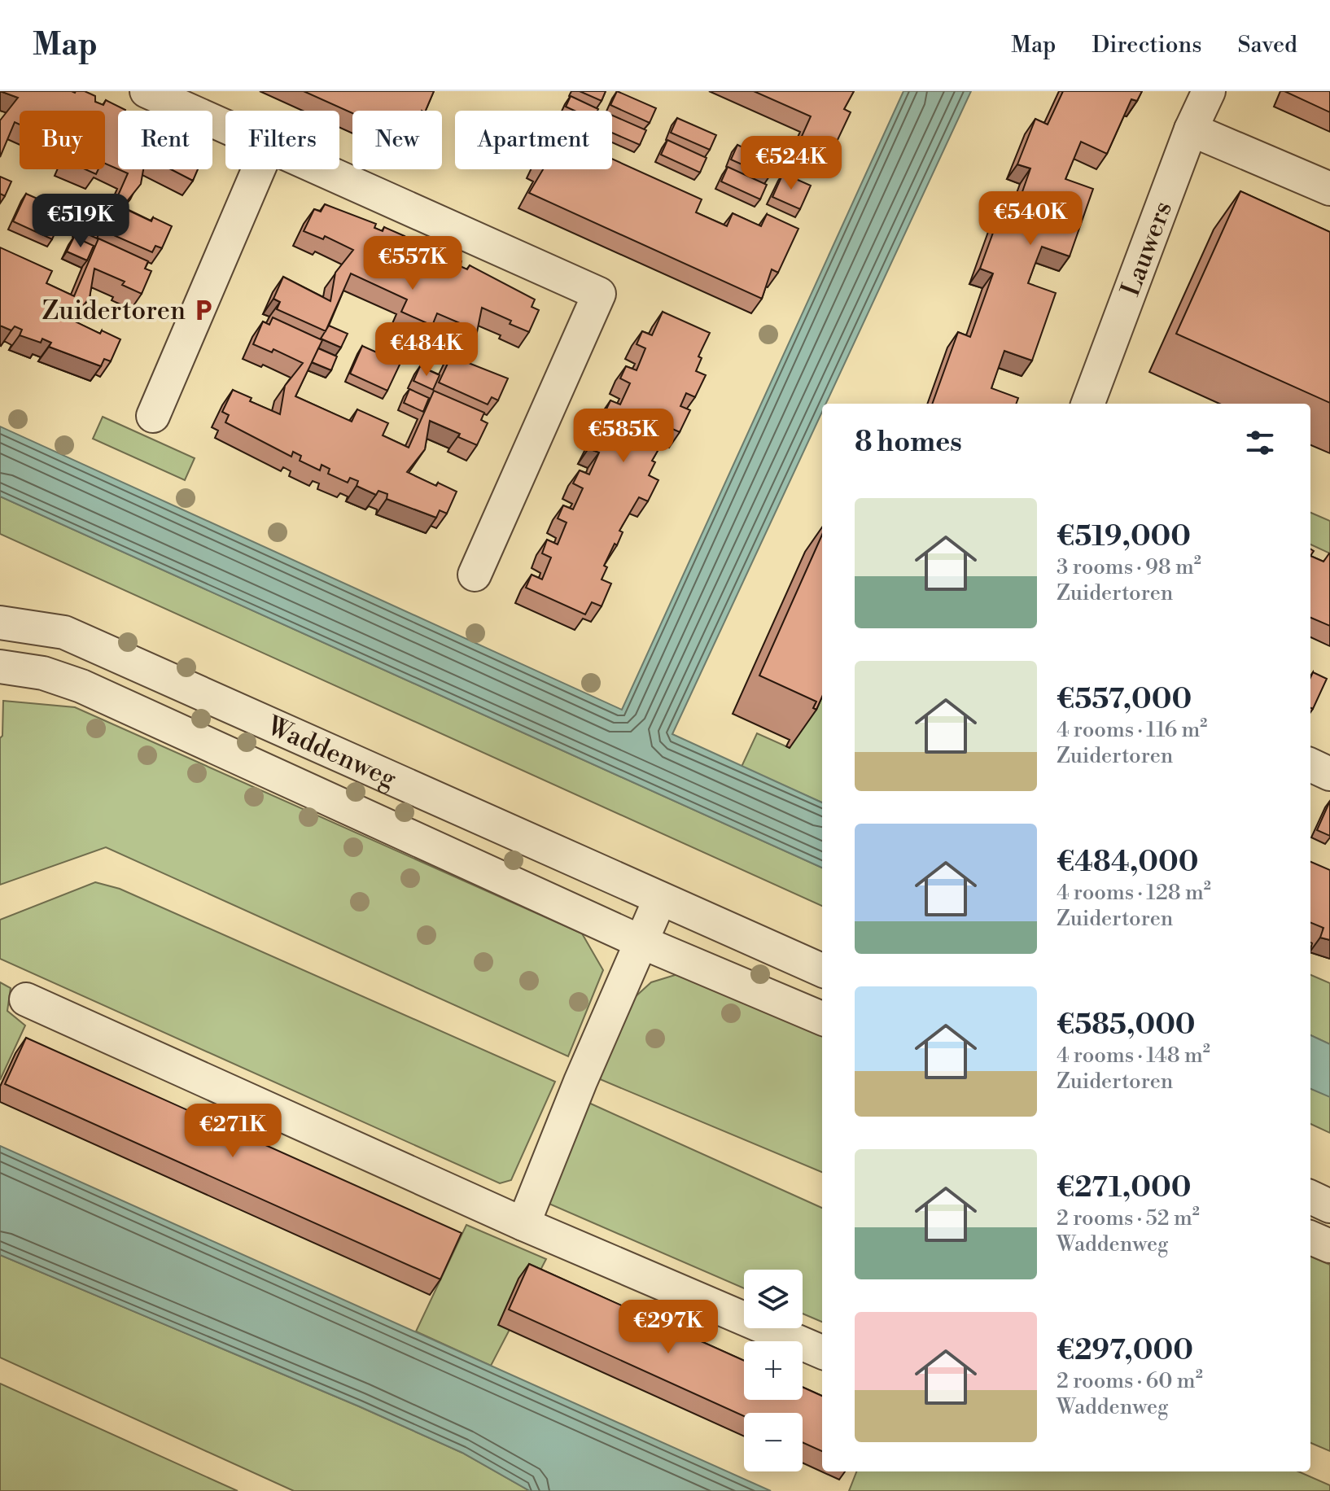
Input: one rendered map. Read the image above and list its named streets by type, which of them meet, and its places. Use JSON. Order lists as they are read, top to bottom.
{
  "streets": {
    "street": ["Lauwers", "Waddenweg"]
  },
  "places": {
    "parking": ["Zuidertoren"]
  },
  "page": {
    "header": "Map",
    "nav": ["Map", "Directions", "Saved"],
    "chip": [
      "Buy",
      "Rent",
      "Filters",
      "New",
      "Apartment"
    ],
    "price": [
      "€524K",
      "€540K",
      "€519K",
      "€557K",
      "€484K",
      "€585K",
      "€271K",
      "€297K"
    ],
    "heading": "8 homes",
    "list": [
      {
        "name": "€519,000",
        "note": "3 rooms · 98 m² · Zuidertoren"
      },
      {
        "name": "€557,000",
        "note": "4 rooms · 116 m² · Zuidertoren"
      },
      {
        "name": "€484,000",
        "note": "4 rooms · 128 m² · Zuidertoren"
      },
      {
        "name": "€585,000",
        "note": "4 rooms · 148 m² · Zuidertoren"
      },
      {
        "name": "€271,000",
        "note": "2 rooms · 52 m² · Waddenweg"
      },
      {
        "name": "€297,000",
        "note": "2 rooms · 60 m² · Waddenweg"
      }
    ],
    "map_buttons": ["+", "−"]
  }
}
